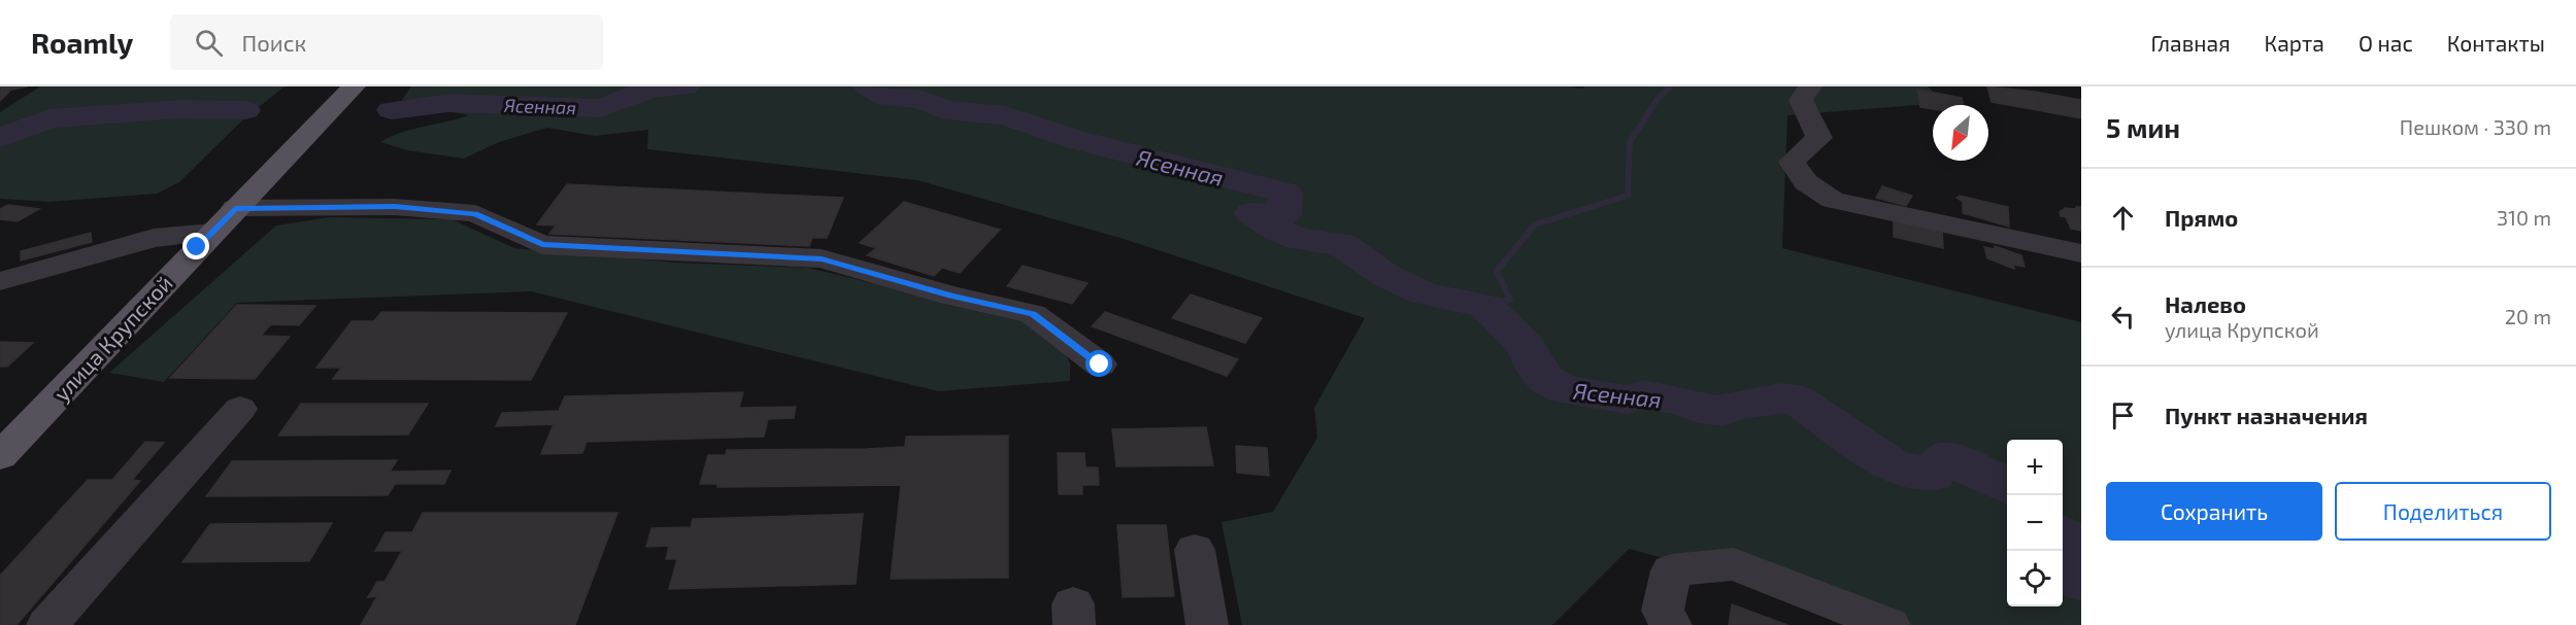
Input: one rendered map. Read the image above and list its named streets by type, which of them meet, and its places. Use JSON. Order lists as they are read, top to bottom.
{
  "streets": {
    "main road": ["улица Крупской"]
  },
  "water": ["Ясенная"],
  "north": "bottom left",
  "page": {
    "header": "Roamly",
    "search": "Поиск",
    "nav": [
      "Главная",
      "Карта",
      "О нас",
      "Контакты"
    ],
    "heading": ["5 мин", "Пешком · 330 m"],
    "list": [
      ["Прямо", "310 m"],
      ["Налево", "улица Крупской", "20 m"],
      "Пункт назначения"
    ],
    "map_buttons": ["+", "−"],
    "buttons": ["Сохранить", "Поделиться"]
  }
}
